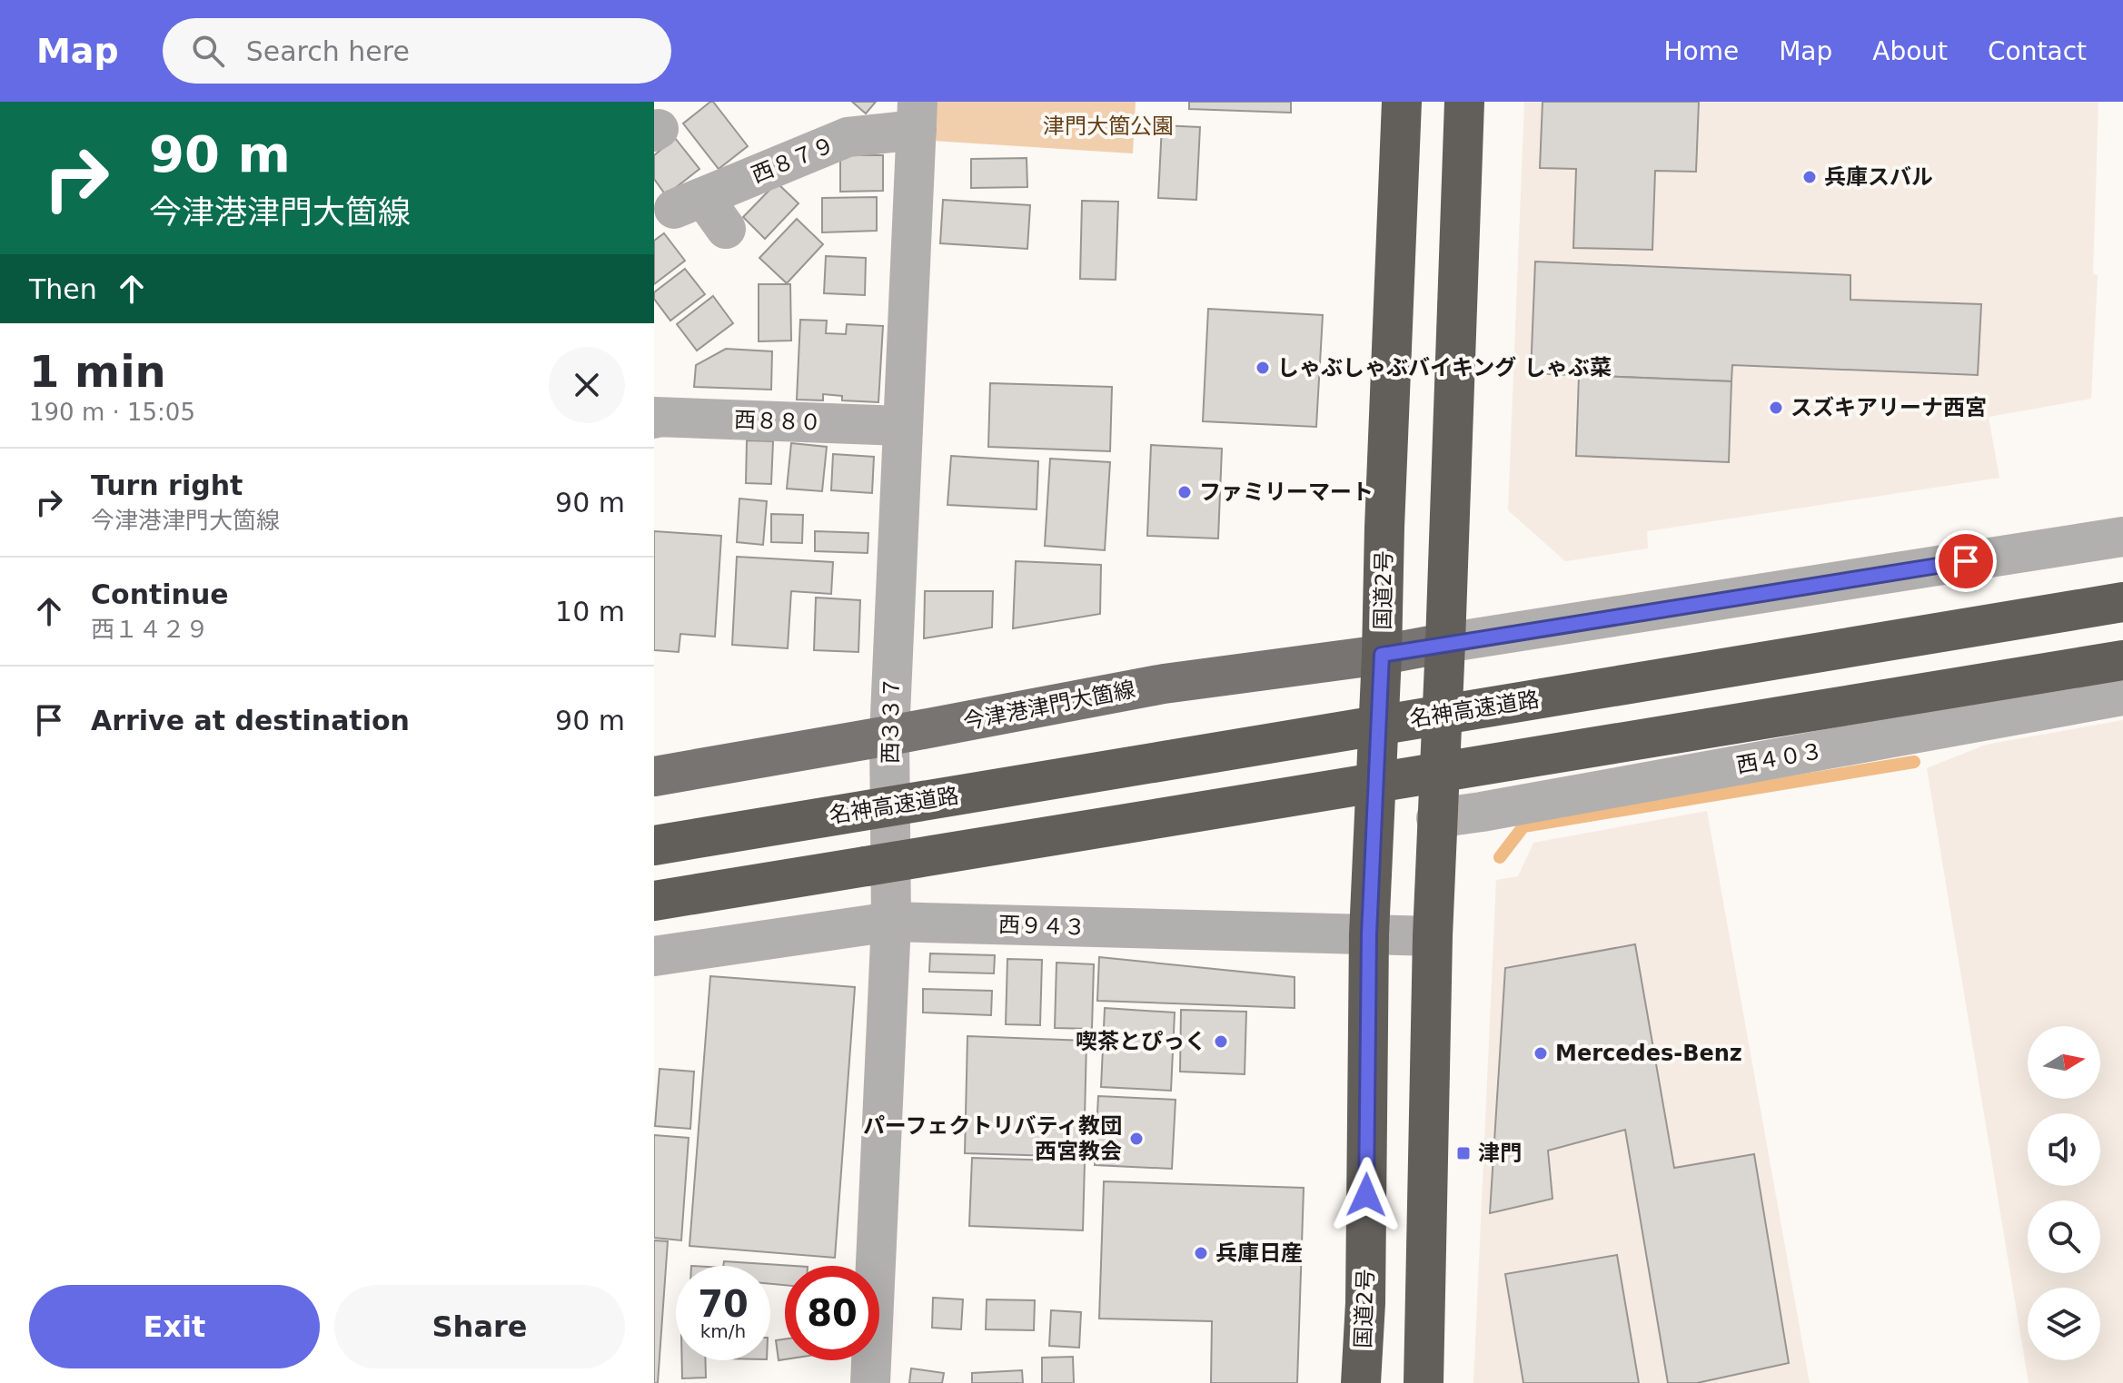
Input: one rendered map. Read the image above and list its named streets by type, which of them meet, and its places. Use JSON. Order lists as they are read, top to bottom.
{
  "streets": {
    "highway": ["国道2号", "名神高速道路"],
    "main road": ["今津港津門大箇線"],
    "street": [
      "西８７９",
      "西８８０",
      "西３３７",
      "西４０３",
      "西９４３"
    ]
  },
  "crossings": [
    ["西８７９", "西３３７"],
    ["西８８０", "西３３７"],
    ["国道2号", "今津港津門大箇線"],
    ["国道2号", "西９４３"],
    ["今津港津門大箇線", "西３３７"],
    ["西３３７", "西９４３"]
  ],
  "parks": ["津門大箇公園"],
  "places": {
    "other": [
      "兵庫スバル",
      "しゃぶしゃぶバイキング しゃぶ菜",
      "スズキアリーナ西宮",
      "ファミリーマート",
      "喫茶とぴっく",
      "Mercedes-Benz",
      "パーフェクトリバティ教団 西宮教会",
      "兵庫日産"
    ],
    "transit": ["津門"]
  },
  "north": "right",
  "page": {
    "header": "Map",
    "search": "Search here",
    "nav": [
      "Home",
      "Map",
      "About",
      "Contact"
    ],
    "turn": ["90 m", "今津港津門大箇線"],
    "then": "Then",
    "heading": ["1 min", "190 m · 15:05"],
    "list": [
      {
        "name": "Turn right",
        "note": "今津港津門大箇線",
        "value": "90 m"
      },
      {
        "name": "Continue",
        "note": "西１４２９",
        "value": "10 m"
      },
      {
        "name": "Arrive at destination",
        "value": "90 m"
      }
    ],
    "speed": "70 km/h",
    "limit": "80",
    "buttons": ["Exit", "Share"]
  }
}
